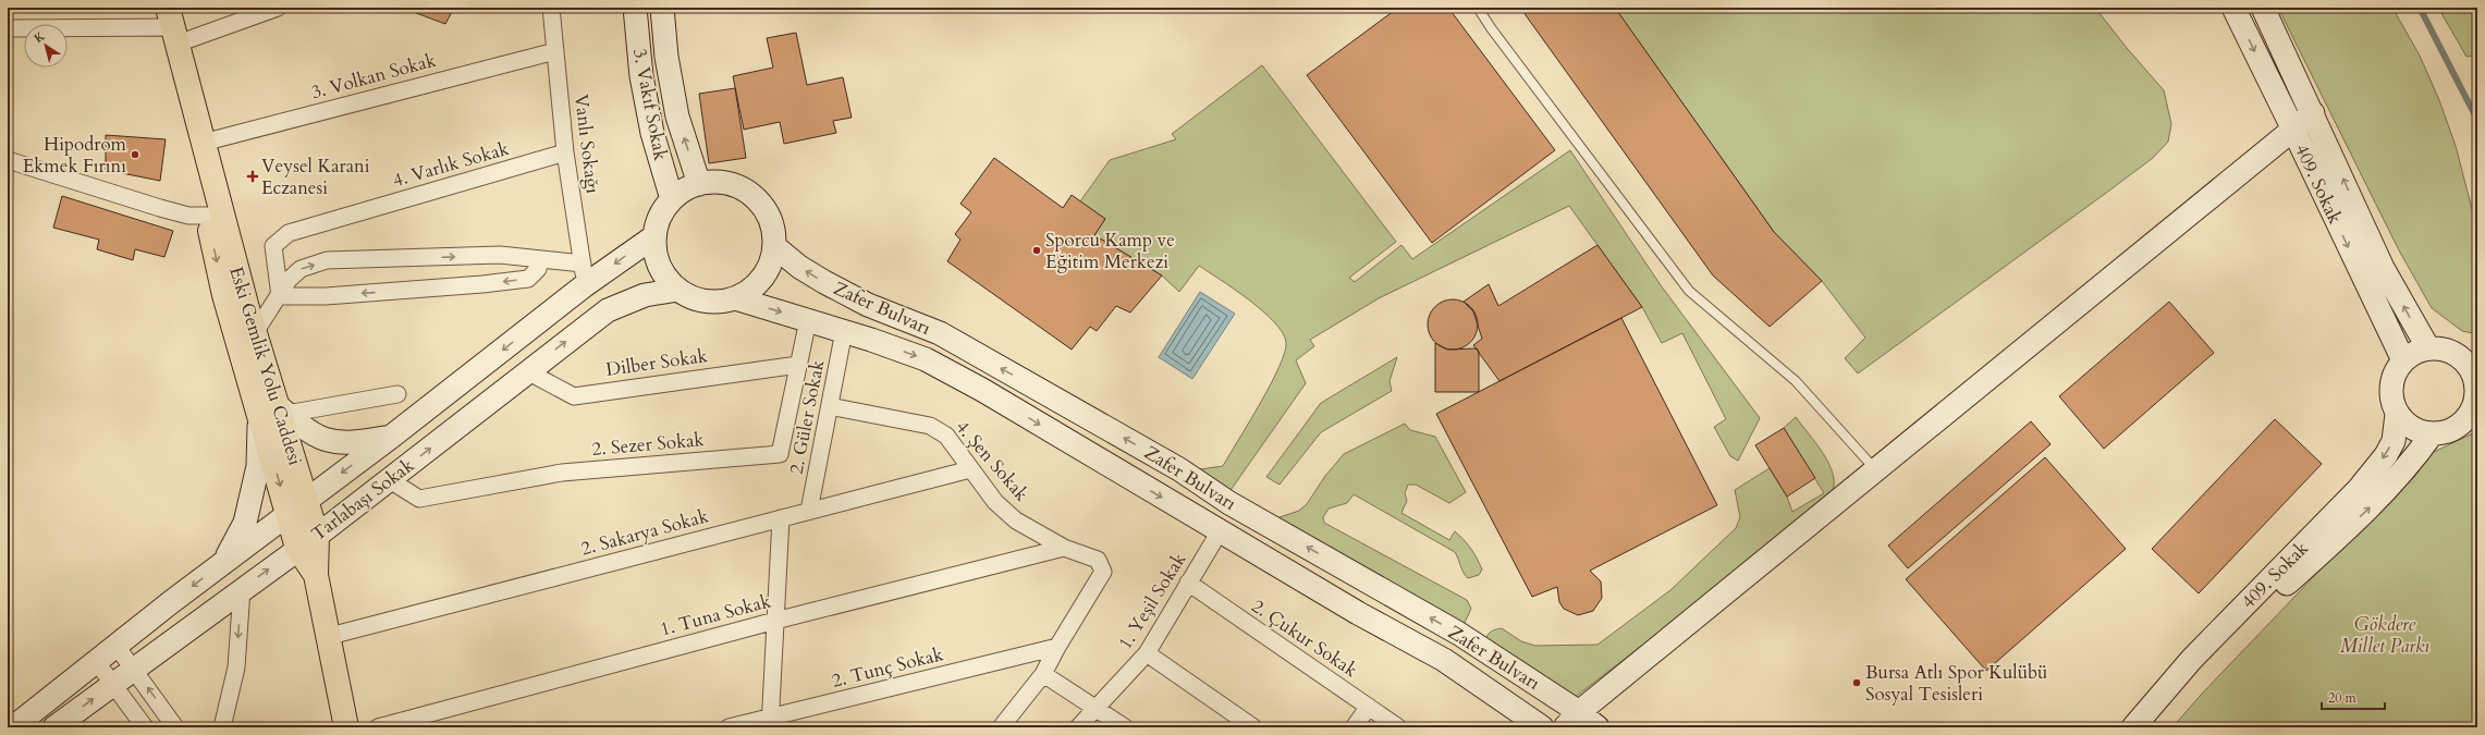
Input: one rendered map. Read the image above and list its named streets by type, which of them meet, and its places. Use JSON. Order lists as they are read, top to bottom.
{
  "streets": {
    "main road": [
      "3. Vakıf Sokak",
      "409. Sokak",
      "Zafer Bulvarı",
      "Eski Gemlik Yolu Caddesi",
      "Tarlabaşı Sokak"
    ],
    "street": [
      "3. Volkan Sokak",
      "Vanlı Sokağı",
      "4. Varlık Sokak",
      "Dilber Sokak",
      "2. Güler Sokak",
      "2. Sezer Sokak",
      "4. Şen Sokak",
      "2. Sakarya Sokak",
      "1. Yeşil Sokak",
      "1. Tuna Sokak",
      "2. Çukur Sokak",
      "2. Tunç Sokak"
    ]
  },
  "crossings": [
    ["3. Volkan Sokak", "Vanlı Sokağı"],
    ["3. Volkan Sokak", "Eski Gemlik Yolu Caddesi"],
    ["3. Vakıf Sokak", "Zafer Bulvarı"],
    ["3. Vakıf Sokak", "Tarlabaşı Sokak"],
    ["Vanlı Sokağı", "4. Varlık Sokak"],
    ["Zafer Bulvarı", "2. Güler Sokak"],
    ["Zafer Bulvarı", "2. Sezer Sokak"],
    ["Zafer Bulvarı", "Tarlabaşı Sokak"],
    ["Zafer Bulvarı", "1. Yeşil Sokak"],
    ["Dilber Sokak", "2. Sezer Sokak"],
    ["Dilber Sokak", "Tarlabaşı Sokak"],
    ["Eski Gemlik Yolu Caddesi", "Tarlabaşı Sokak"],
    ["Eski Gemlik Yolu Caddesi", "2. Sakarya Sokak"],
    ["2. Güler Sokak", "4. Şen Sokak"],
    ["2. Güler Sokak", "2. Sakarya Sokak"],
    ["2. Sezer Sokak", "Tarlabaşı Sokak"],
    ["4. Şen Sokak", "2. Sakarya Sokak"],
    ["4. Şen Sokak", "1. Tuna Sokak"],
    ["4. Şen Sokak", "2. Tunç Sokak"],
    ["1. Yeşil Sokak", "2. Çukur Sokak"]
  ],
  "parks": ["Gökdere Millet Parkı"],
  "places": {
    "other": ["Hipodrom Ekmek Fırını", "Sporcu Kamp ve Eğitim Merkezi", "Bursa Atlı Spor Kulübü Sosyal Tesisleri"],
    "health": ["Veysel Karani Eczanesi"]
  },
  "scale_bar": "20 m",
  "north": "top left"
}
